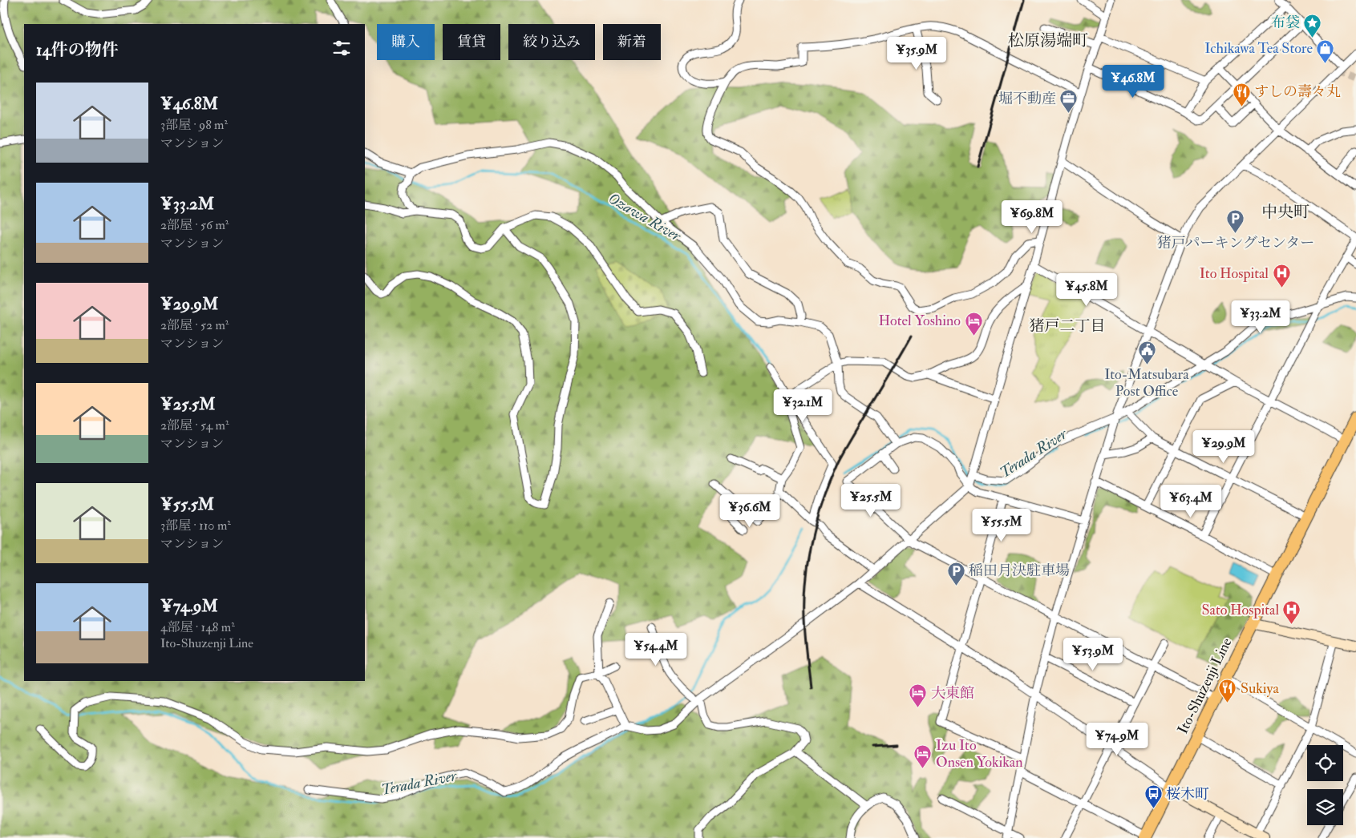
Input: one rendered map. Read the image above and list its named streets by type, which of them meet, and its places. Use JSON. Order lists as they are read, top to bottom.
{
  "streets": {
    "main road": ["Ito-Shuzenji Line"]
  },
  "districts": ["松原湯端町", "中央町", "猪戸二丁目"],
  "water": ["Ozawa River", "Terada River"],
  "places": {
    "place": ["布袋"],
    "shop": ["Ichikawa Tea Store"],
    "restaurant": ["すしの壽々丸", "Sukiya"],
    "office": ["堀不動産"],
    "parking": ["猪戸パーキングセンター", "稲田月決駐車場"],
    "hospital": ["Ito Hospital", "Sato Hospital"],
    "hotel": ["Hotel Yoshino", "大東館", "Izu Ito Onsen Yokikan"],
    "public building": ["Ito-Matsubara Post Office"],
    "bus stop": ["桜木町"]
  },
  "page": {
    "chip": [
      "購入",
      "賃貸",
      "絞り込み",
      "新着"
    ],
    "heading": "14件の物件",
    "price": [
      "¥35.9M",
      "¥46.8M",
      "¥69.8M",
      "¥45.8M",
      "¥33.2M",
      "¥32.1M",
      "¥29.9M",
      "¥25.5M",
      "¥63.4M",
      "¥36.6M",
      "¥55.5M",
      "¥54.4M",
      "¥53.9M",
      "¥74.9M"
    ],
    "list": [
      {
        "name": "¥46.8M",
        "note": "3部屋 · 98 m² · マンション"
      },
      {
        "name": "¥33.2M",
        "note": "2部屋 · 56 m² · マンション"
      },
      {
        "name": "¥29.9M",
        "note": "2部屋 · 52 m² · マンション"
      },
      {
        "name": "¥25.5M",
        "note": "2部屋 · 54 m² · マンション"
      },
      {
        "name": "¥55.5M",
        "note": "3部屋 · 110 m² · マンション"
      },
      {
        "name": "¥74.9M",
        "note": "4部屋 · 148 m² · Ito-Shuzenji Line"
      }
    ]
  }
}
